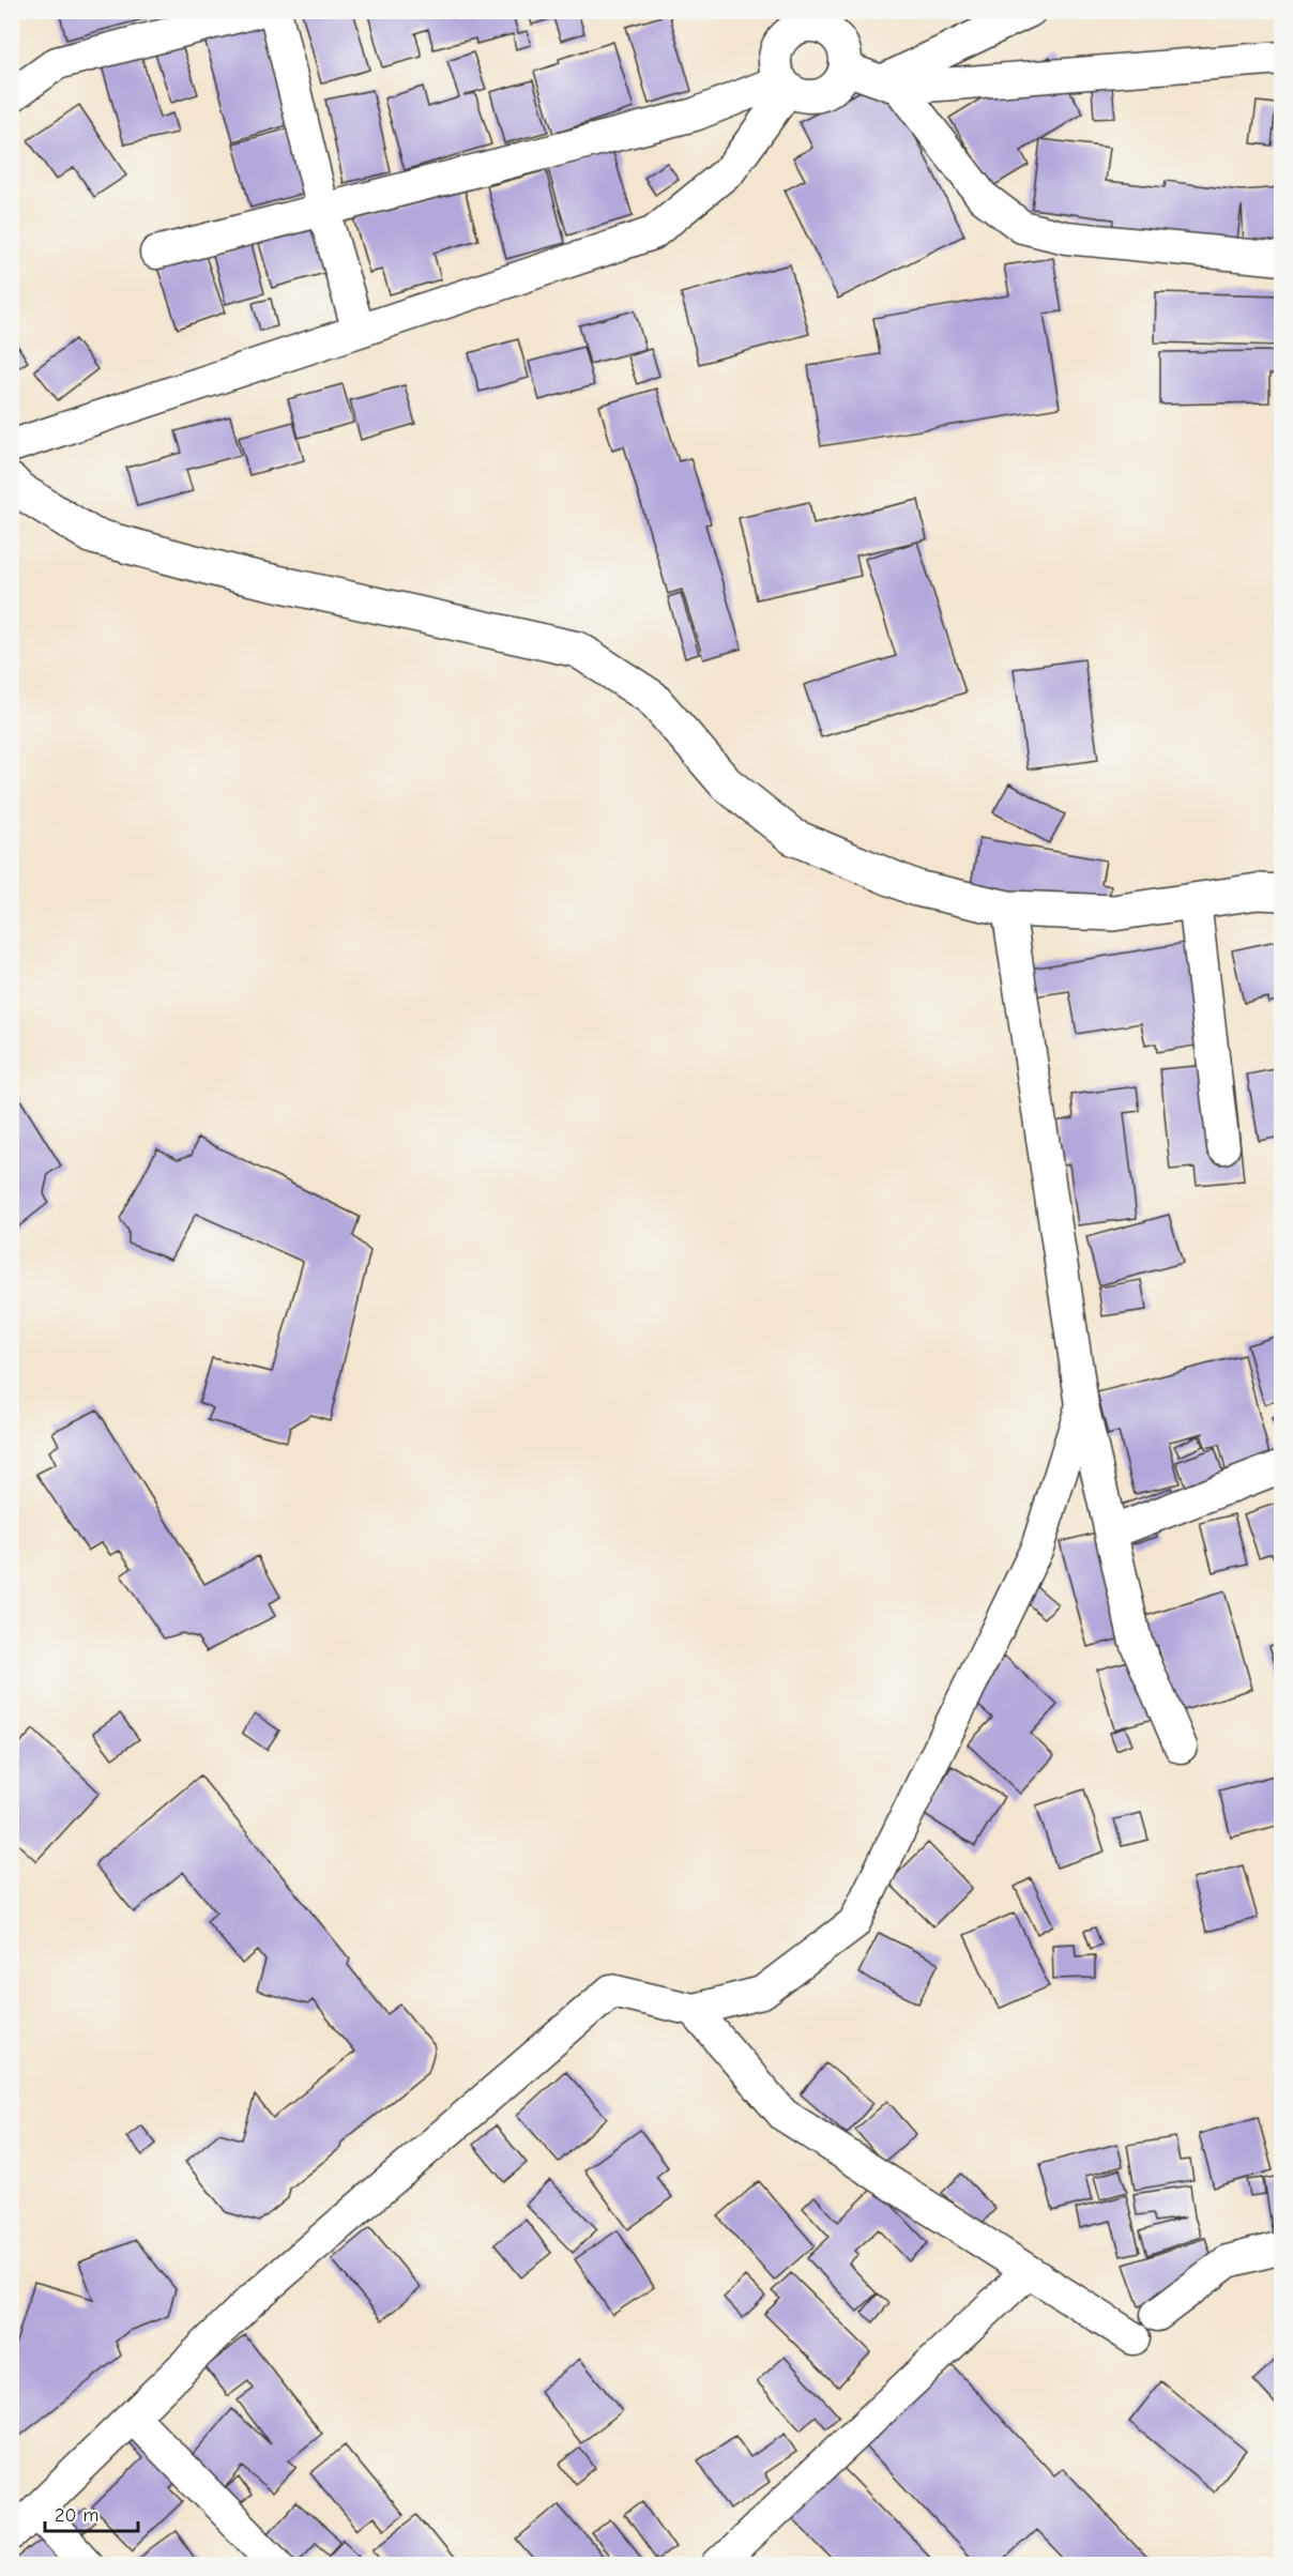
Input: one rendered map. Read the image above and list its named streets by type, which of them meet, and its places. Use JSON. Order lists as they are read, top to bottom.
{
  "scale_bar": "20 m"
}
